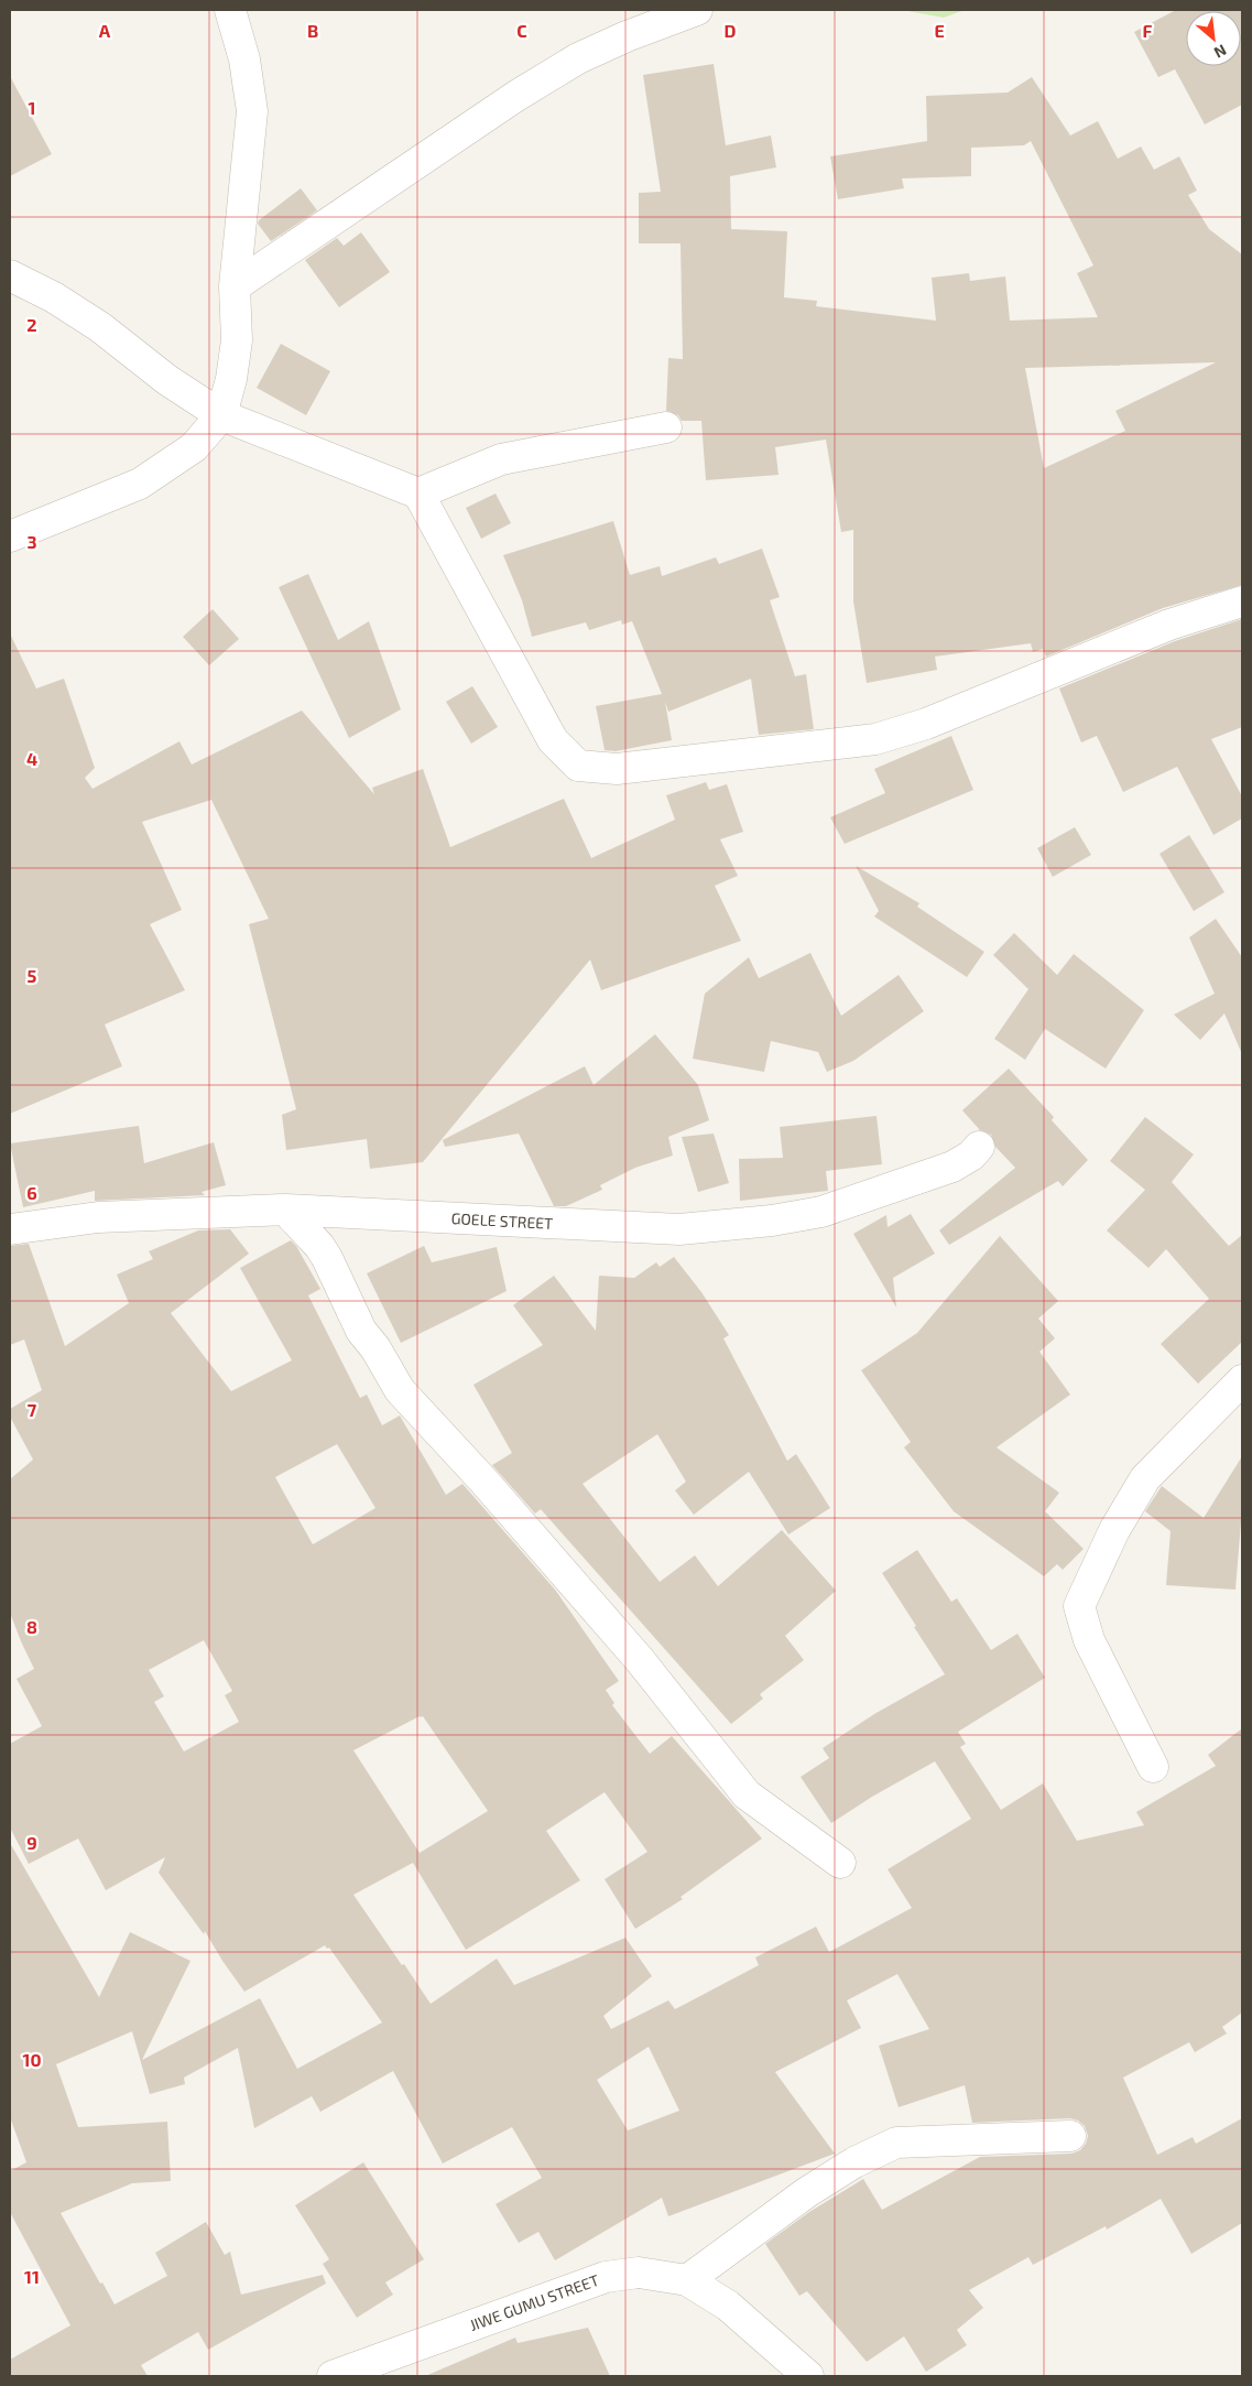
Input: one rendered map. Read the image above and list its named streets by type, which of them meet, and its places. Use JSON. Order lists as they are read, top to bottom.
{
  "streets": {
    "street": ["GOELE STREET", "JIWE GUMU STREET"]
  },
  "north": "bottom right",
  "grid": {
    "columns": [
      "A",
      "B",
      "C",
      "D",
      "E",
      "F"
    ],
    "rows": [
      "1",
      "2",
      "3",
      "4",
      "5",
      "6",
      "7",
      "8",
      "9",
      "10",
      "11"
    ]
  }
}
